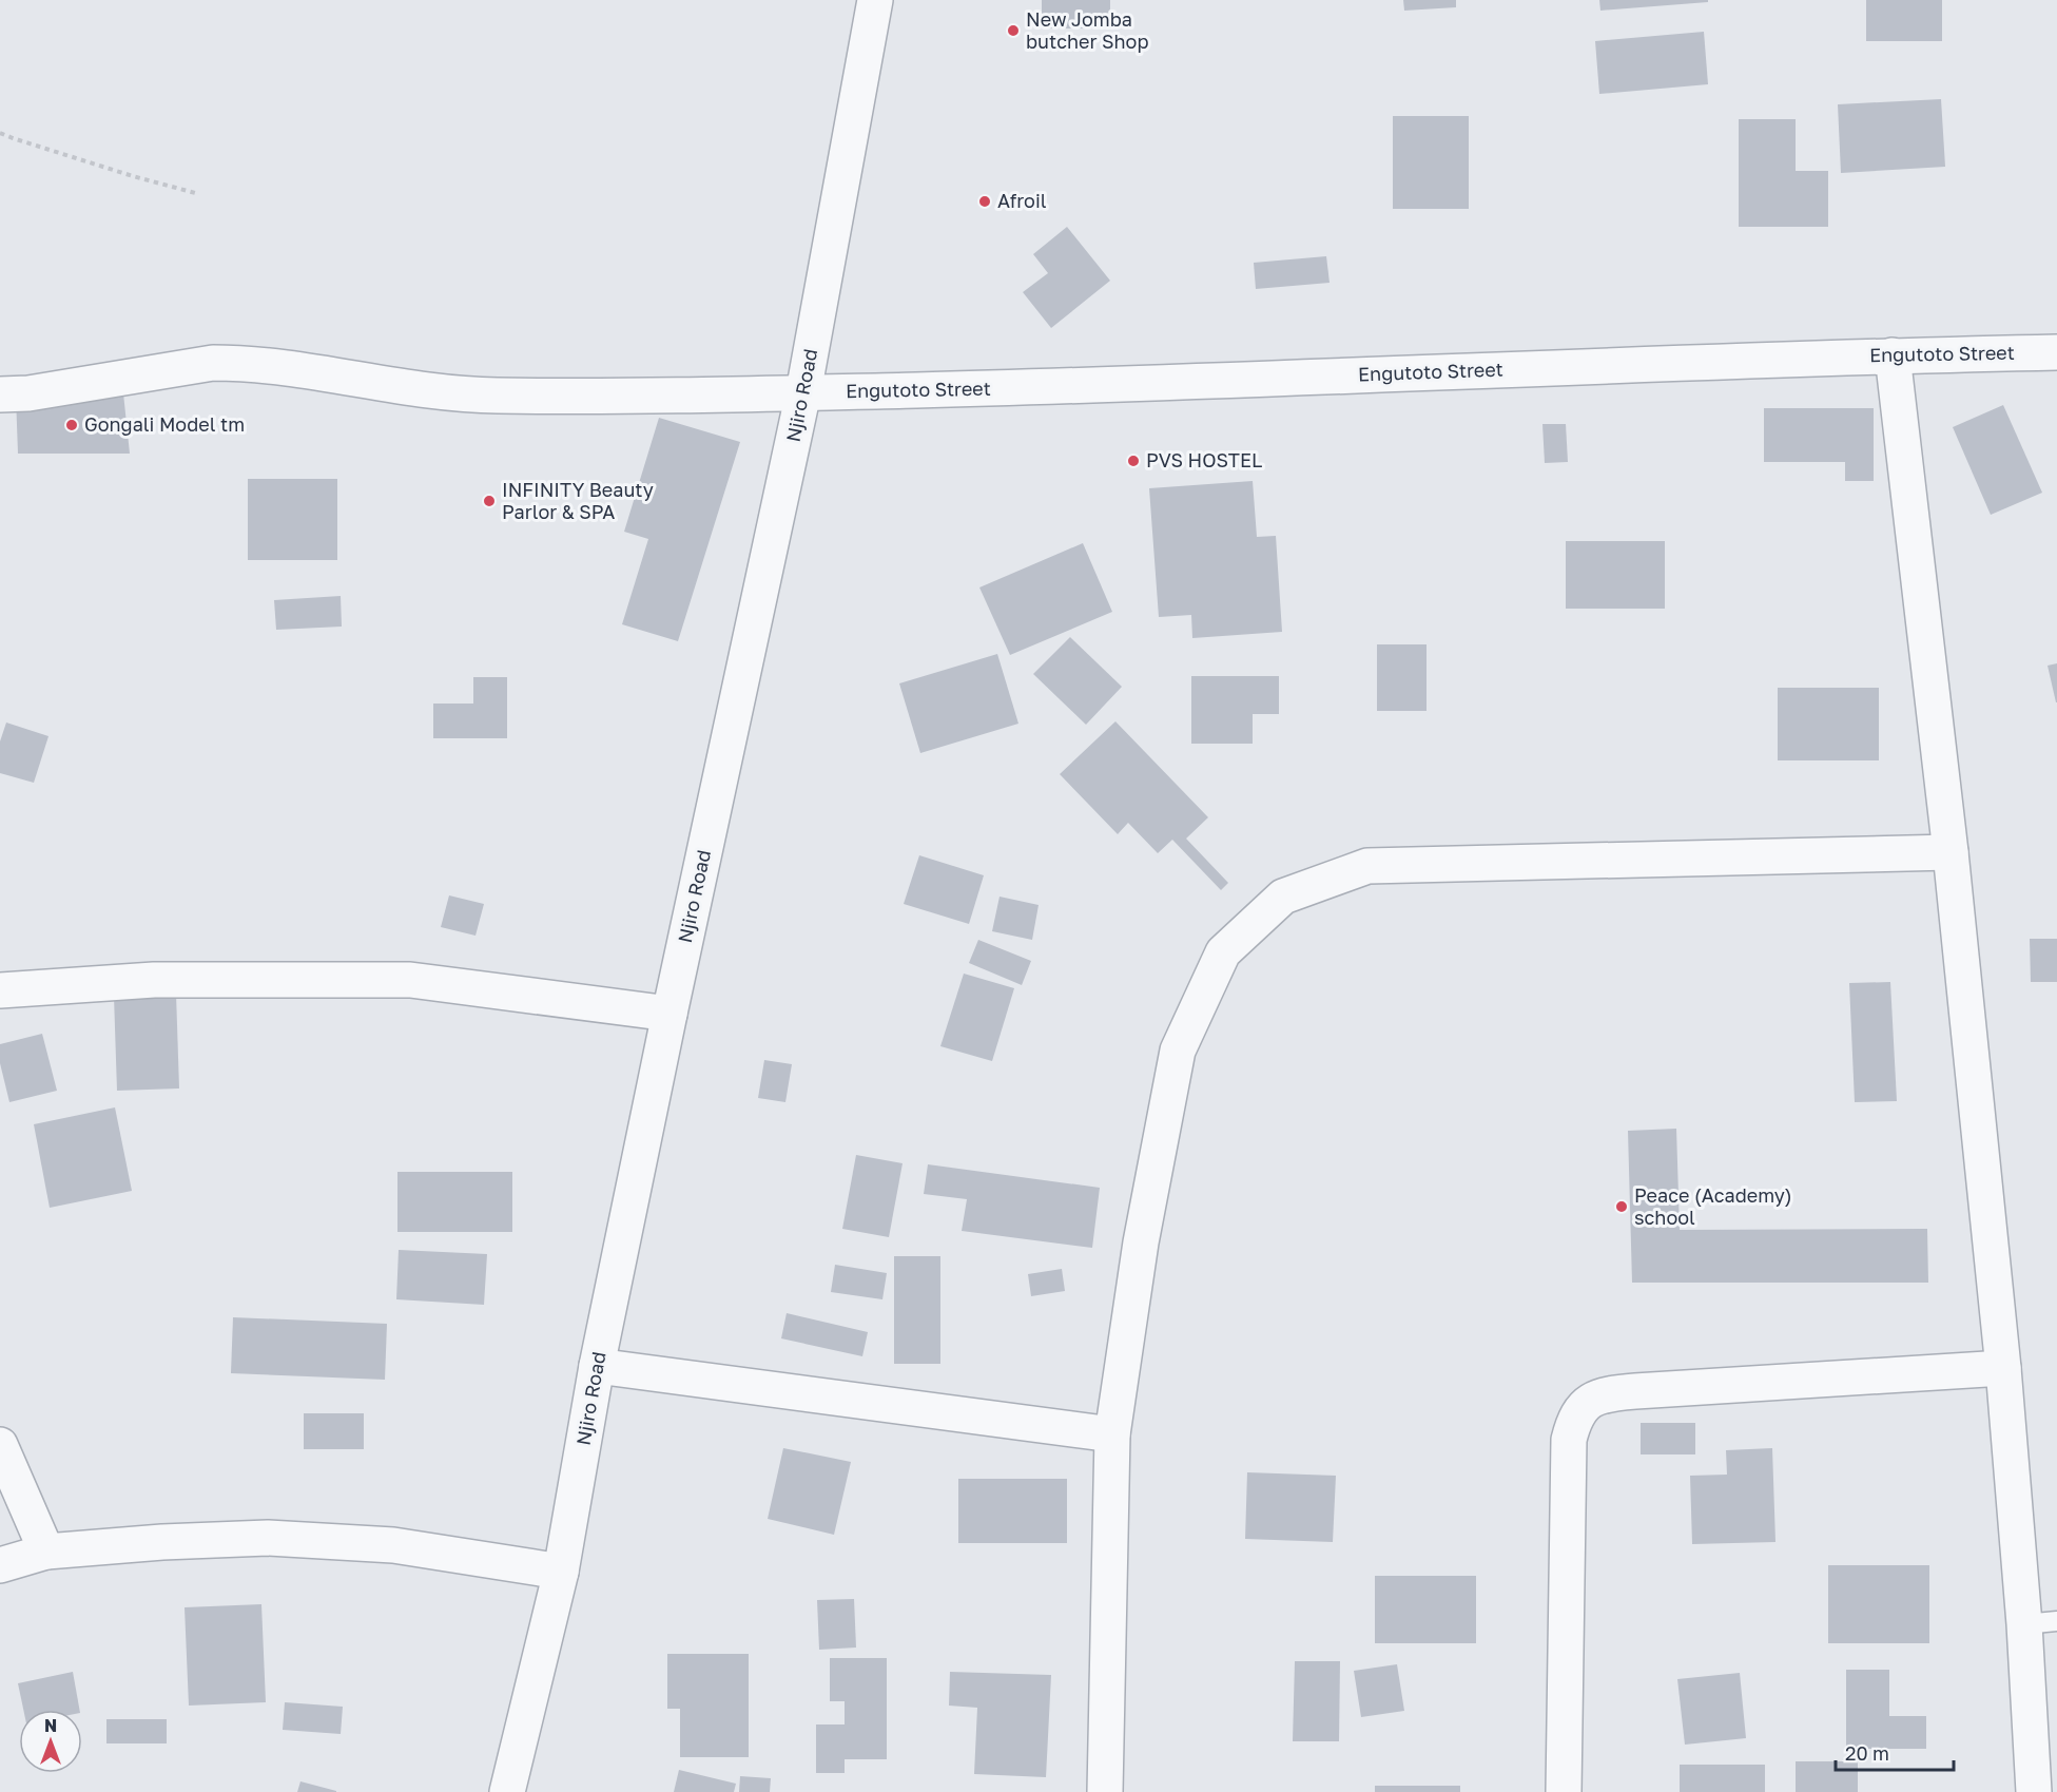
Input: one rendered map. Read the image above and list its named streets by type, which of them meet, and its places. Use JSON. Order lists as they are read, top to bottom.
{
  "streets": {
    "street": ["Engutoto Street", "Njiro Road"]
  },
  "crossings": [
    ["Engutoto Street", "Njiro Road"]
  ],
  "places": [
    "New Jomba butcher Shop",
    "Afroil",
    "Gongali Model tm",
    "PVS HOSTEL",
    "INFINITY Beauty Parlor & SPA",
    "Peace (Academy) school"
  ],
  "scale_bar": "20 m",
  "north": "top"
}
